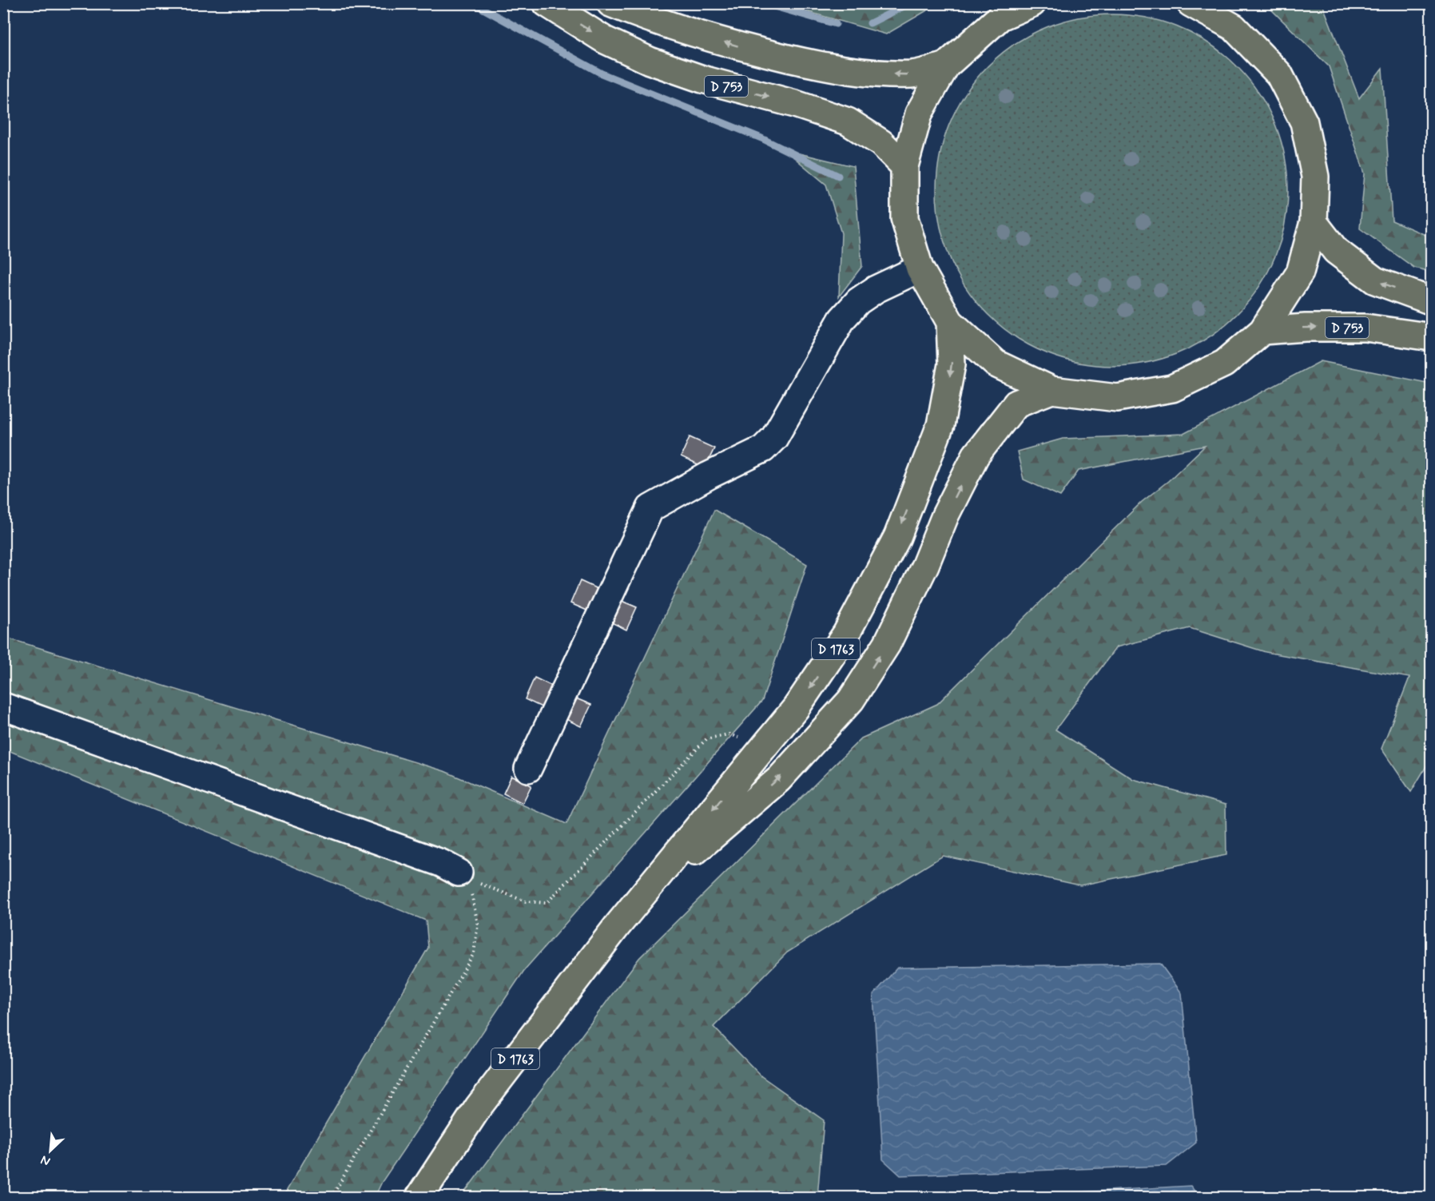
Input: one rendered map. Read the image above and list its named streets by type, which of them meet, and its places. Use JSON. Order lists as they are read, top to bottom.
{
  "streets": {
    "main road": ["D 753", "D 1763"]
  },
  "north": "bottom left"
}
